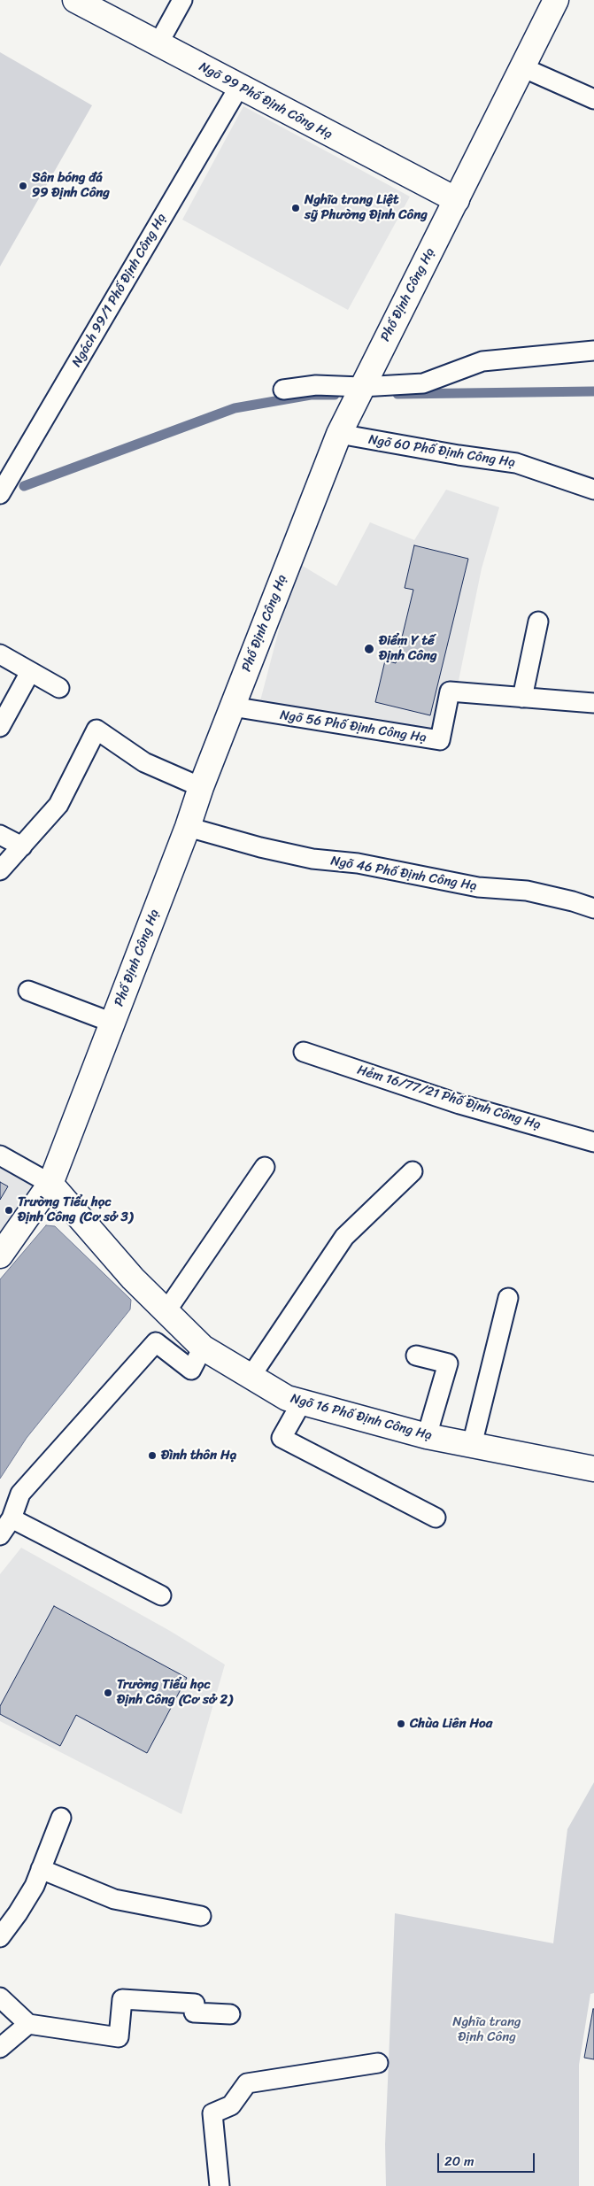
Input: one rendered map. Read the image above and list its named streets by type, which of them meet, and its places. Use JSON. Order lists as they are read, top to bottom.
{
  "streets": {
    "street": ["Ngõ 99 Phố Định Công Hạ", "Phố Định Công Hạ", "Ngõ 16 Phố Định Công Hạ"],
    "lane": [
      "Ngách 99/1 Phố Định Công Hạ",
      "Ngõ 60 Phố Định Công Hạ",
      "Ngõ 56 Phố Định Công Hạ",
      "Ngõ 46 Phố Định Công Hạ",
      "Hẻm 16/77/21 Phố Định Công Hạ"
    ]
  },
  "crossings": [
    ["Ngõ 99 Phố Định Công Hạ", "Ngách 99/1 Phố Định Công Hạ"],
    ["Ngõ 99 Phố Định Công Hạ", "Phố Định Công Hạ"],
    ["Phố Định Công Hạ", "Ngõ 60 Phố Định Công Hạ"],
    ["Phố Định Công Hạ", "Ngõ 56 Phố Định Công Hạ"],
    ["Phố Định Công Hạ", "Ngõ 46 Phố Định Công Hạ"],
    ["Phố Định Công Hạ", "Ngõ 16 Phố Định Công Hạ"]
  ],
  "parks": ["Nghĩa trang Định Công"],
  "places": [
    "Sân bóng đá 99 Định Công",
    "Nghĩa trang Liệt sỹ Phường Định Công",
    "Điểm Y tế Định Công",
    "Trường Tiểu học Định Công (Cơ sở 3)",
    "Đình thôn Hạ",
    "Trường Tiểu học Định Công (Cơ sở 2)",
    "Chùa Liên Hoa"
  ],
  "scale_bar": "20 m"
}
